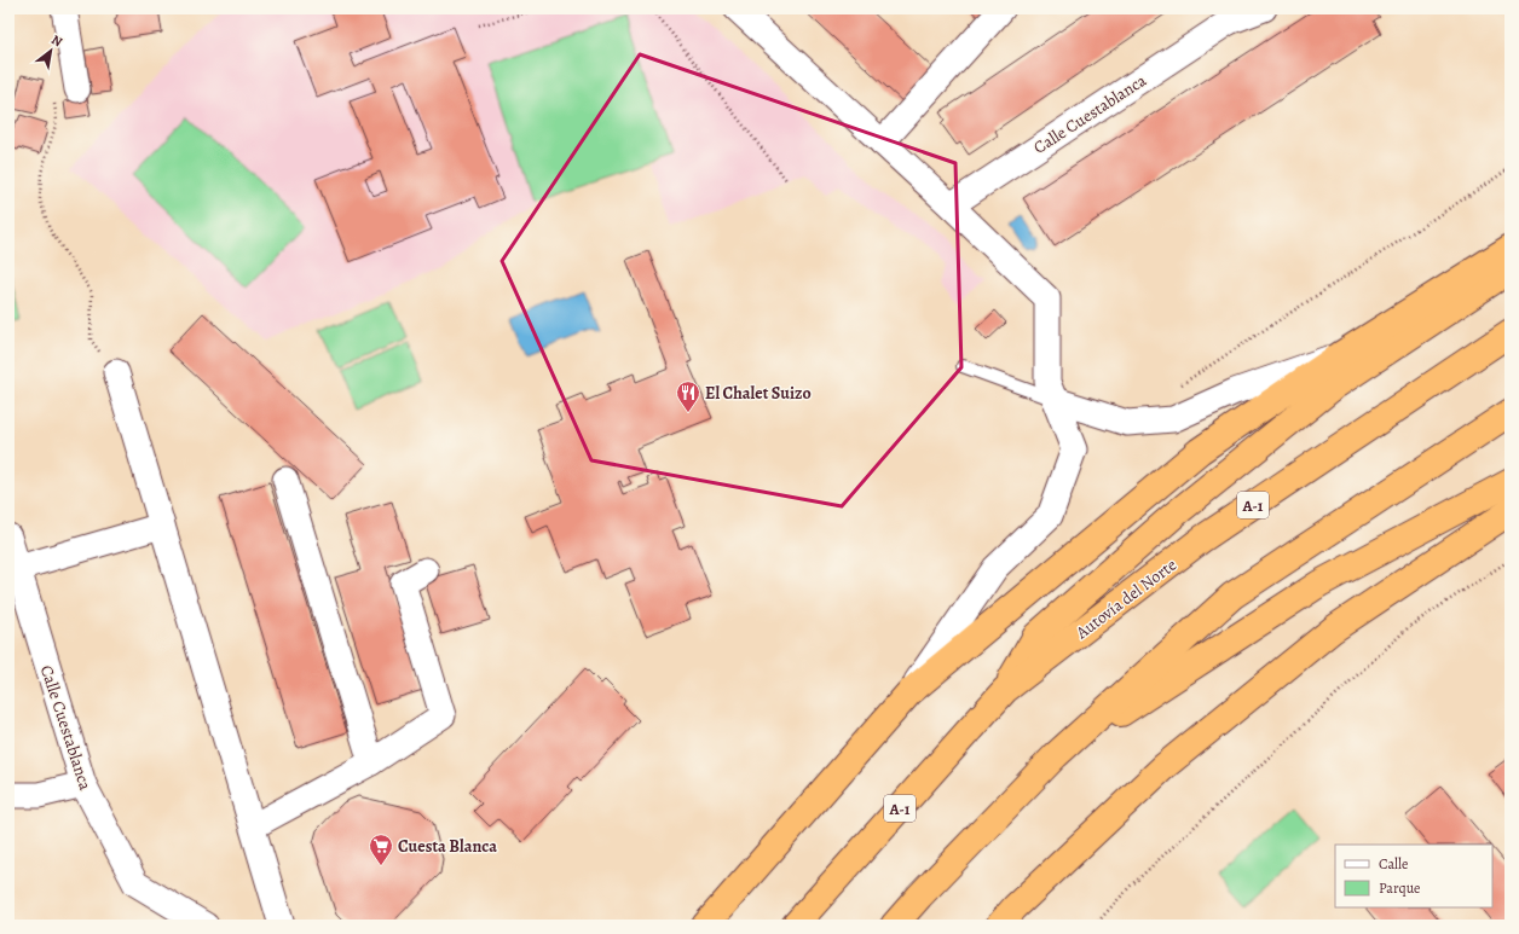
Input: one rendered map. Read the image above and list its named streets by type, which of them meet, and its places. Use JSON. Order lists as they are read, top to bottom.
{
  "streets": {
    "highway": ["A-1", "Autovía del Norte"],
    "street": ["Calle Cuestablanca"]
  },
  "places": {
    "restaurant": ["El Chalet Suizo"],
    "supermarket": ["Cuesta Blanca"]
  },
  "legend": ["Calle", "Parque"],
  "north": "top right"
}
